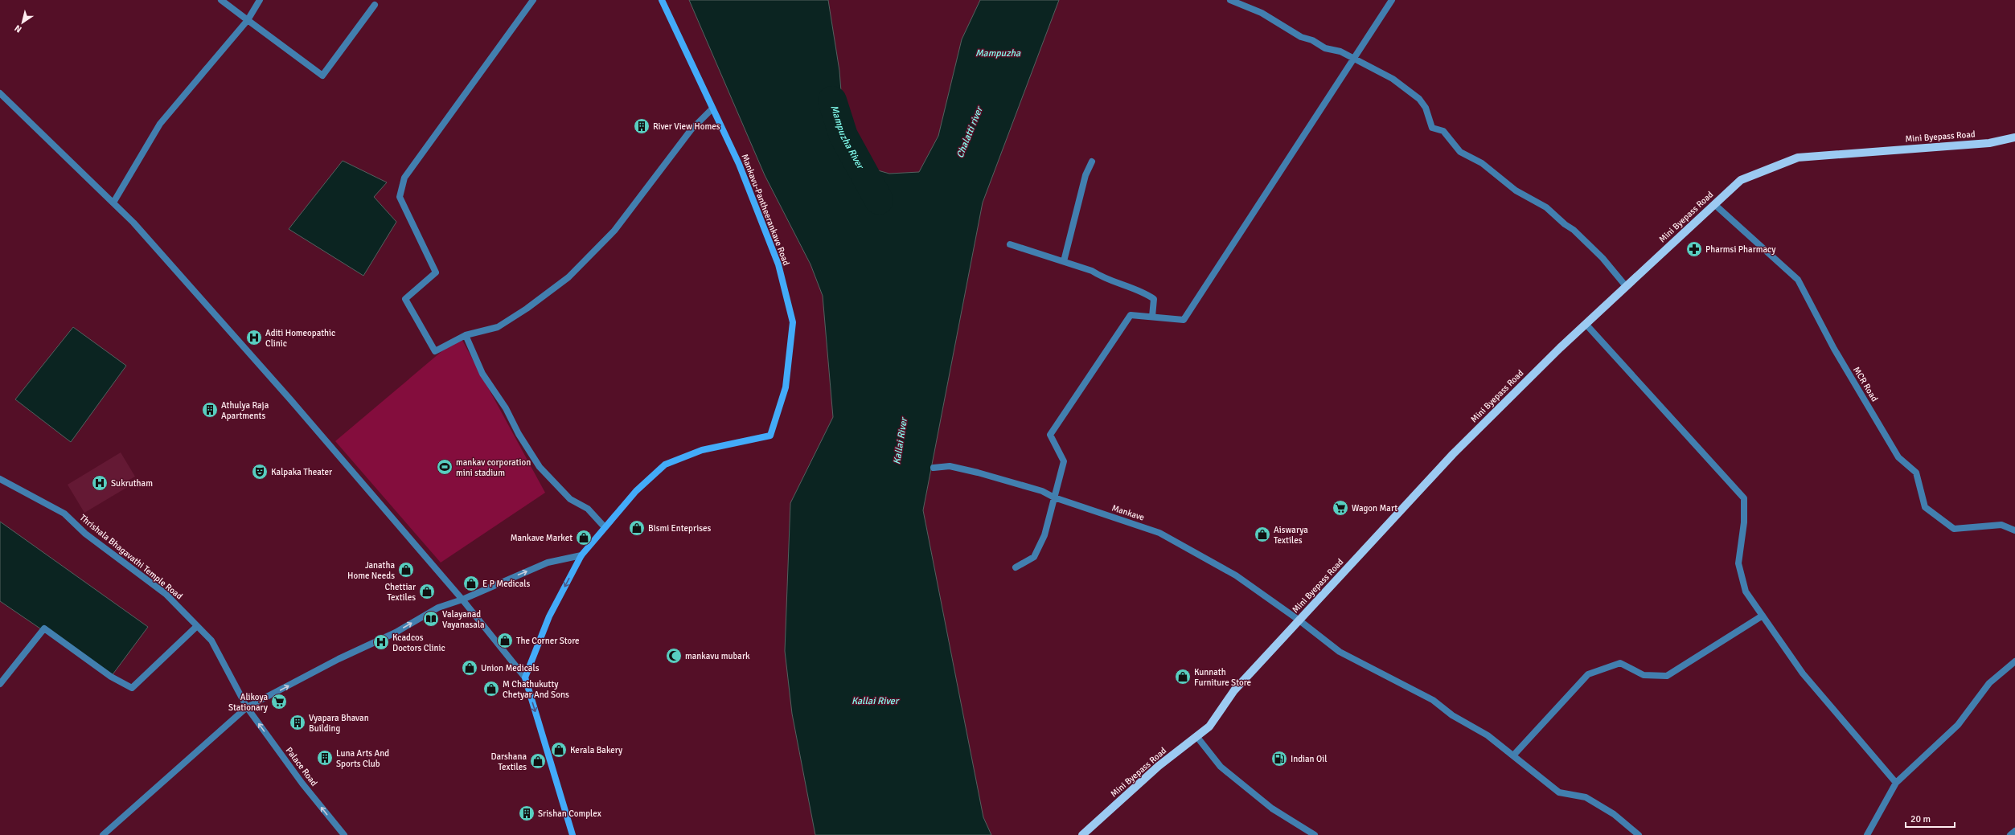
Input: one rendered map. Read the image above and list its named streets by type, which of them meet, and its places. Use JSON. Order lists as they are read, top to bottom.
{
  "streets": {
    "main road": ["Mini Byepass Road", "Mankavu-Pantheerankave Road"],
    "street": [
      "MCR Road",
      "Mankave",
      "Thrishala Bhagavathi Temple Road",
      "Palace Road"
    ]
  },
  "crossings": [
    ["Mini Byepass Road", "MCR Road"],
    ["Mini Byepass Road", "Mankave"],
    ["Thrishala Bhagavathi Temple Road", "Palace Road"]
  ],
  "one_way": ["Palace Road"],
  "water": [
    "Mampuzha",
    "Chalatti river",
    "Mampuzha River",
    "Kallai River"
  ],
  "places": {
    "building": [
      "River View Homes",
      "Athulya Raja Apartments",
      "Vyapara Bhavan Building",
      "Luna Arts And Sports Club",
      "Srishan Complex"
    ],
    "pharmacy": ["Pharmsi Pharmacy"],
    "hospital": ["Aditi Homeopathic Clinic", "Sukrutham", "Kcadcos Doctors Clinic"],
    "sports": ["mankav corporation mini stadium"],
    "theatre": ["Kalpaka Theater"],
    "supermarket": ["Wagon Mart", "Alikoya Stationary"],
    "shop": [
      "Bismi Enteprises",
      "Aiswarya Textiles",
      "Mankave Market",
      "Janatha Home Needs",
      "E P Medicals",
      "Chettiar Textiles",
      "The Corner Store",
      "Union Medicals",
      "Kunnath Furniture Store",
      "M Chathukutty Chetyar And Sons",
      "Kerala Bakery",
      "Darshana Textiles"
    ],
    "library": ["Valayanad Vayanasala"],
    "mosque": ["mankavu mubark"],
    "fuel station": ["Indian Oil"]
  },
  "scale_bar": "20 m",
  "north": "bottom left"
}
